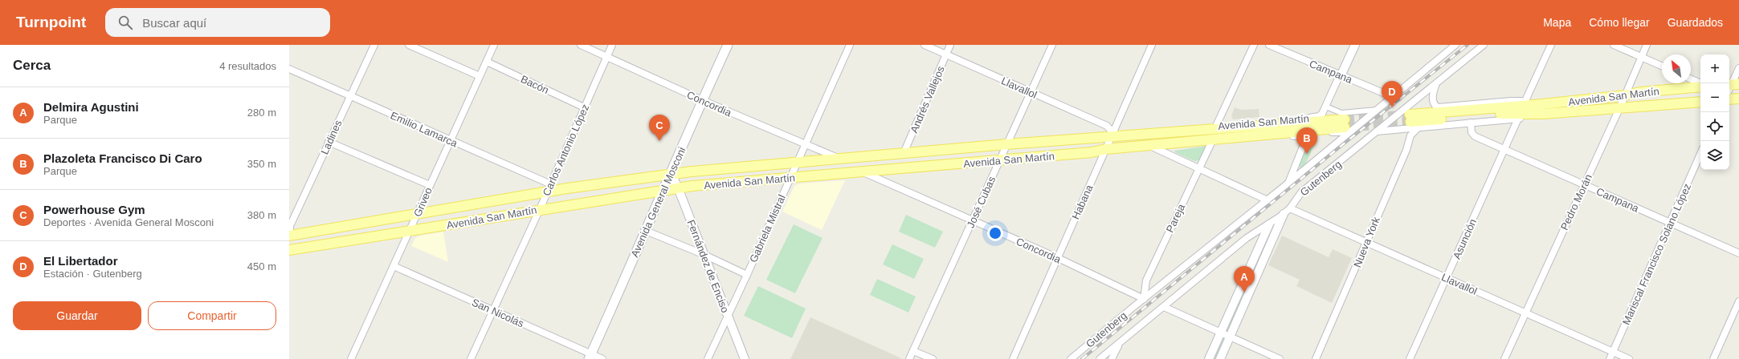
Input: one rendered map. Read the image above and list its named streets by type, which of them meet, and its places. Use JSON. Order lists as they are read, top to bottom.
{
  "streets": {
    "main road": ["Avenida San Martín", "Avenida General Mosconi"],
    "street": [
      "Campana",
      "Bacón",
      "Llavallol",
      "Andrés Vallejos",
      "Concordia",
      "Emilio Lamarca",
      "Ladines",
      "Carlos Antonio López",
      "Gutenberg",
      "Griveo",
      "José Cubas",
      "Habana",
      "Pedro Morán",
      "Pareja",
      "Gabriela Mistral",
      "Asunción",
      "Nueva York",
      "Mariscal Francisco Solano López",
      "Fernández de Enciso",
      "San Nicolás"
    ]
  },
  "crossings": [
    ["Campana", "Avenida San Martín"],
    ["Campana", "Gutenberg"],
    ["Campana", "Pedro Morán"],
    ["Campana", "Asunción"],
    ["Campana", "Mariscal Francisco Solano López"],
    ["Bacón", "Carlos Antonio López"],
    ["Bacón", "Griveo"],
    ["Llavallol", "Avenida San Martín"],
    ["Llavallol", "Andrés Vallejos"],
    ["Llavallol", "Gutenberg"],
    ["Llavallol", "José Cubas"],
    ["Llavallol", "Habana"],
    ["Llavallol", "Pedro Morán"],
    ["Llavallol", "Asunción"],
    ["Llavallol", "Nueva York"],
    ["Llavallol", "Mariscal Francisco Solano López"],
    ["Avenida San Martín", "Andrés Vallejos"],
    ["Avenida San Martín", "Concordia"],
    ["Avenida San Martín", "Emilio Lamarca"],
    ["Avenida San Martín", "Ladines"],
    ["Avenida San Martín", "Carlos Antonio López"],
    ["Avenida San Martín", "Gutenberg"],
    ["Avenida San Martín", "Griveo"],
    ["Avenida San Martín", "Avenida General Mosconi"],
    ["Avenida San Martín", "José Cubas"],
    ["Avenida San Martín", "Habana"],
    ["Avenida San Martín", "Pedro Morán"],
    ["Avenida San Martín", "Pareja"],
    ["Avenida San Martín", "Gabriela Mistral"],
    ["Avenida San Martín", "Asunción"],
    ["Avenida San Martín", "Nueva York"],
    ["Avenida San Martín", "Fernández de Enciso"],
    ["Concordia", "Carlos Antonio López"],
    ["Concordia", "Gutenberg"],
    ["Concordia", "Avenida General Mosconi"],
    ["Concordia", "José Cubas"],
    ["Concordia", "Habana"],
    ["Concordia", "Pareja"],
    ["Concordia", "Gabriela Mistral"],
    ["Emilio Lamarca", "Ladines"],
    ["Emilio Lamarca", "Carlos Antonio López"],
    ["Emilio Lamarca", "Griveo"],
    ["Carlos Antonio López", "San Nicolás"],
    ["Gutenberg", "Pareja"],
    ["Griveo", "San Nicolás"],
    ["Avenida General Mosconi", "Fernández de Enciso"],
    ["Avenida General Mosconi", "San Nicolás"],
    ["Gabriela Mistral", "Fernández de Enciso"]
  ],
  "north": "top left",
  "page": {
    "header": "Turnpoint",
    "search": "Buscar aquí",
    "nav": ["Mapa", "Cómo llegar", "Guardados"],
    "heading": ["Cerca", "4 resultados"],
    "map_buttons": ["+", "−"],
    "pins": [
      "D",
      "C",
      "B",
      "A"
    ],
    "list": [
      {
        "mark": "A",
        "name": "Delmira Agustini",
        "note": "Parque",
        "value": "280 m"
      },
      {
        "mark": "B",
        "name": "Plazoleta Francisco Di Caro",
        "note": "Parque",
        "value": "350 m"
      },
      {
        "mark": "C",
        "name": "Powerhouse Gym",
        "note": "Deportes · Avenida General Mosconi",
        "value": "380 m"
      },
      {
        "mark": "D",
        "name": "El Libertador",
        "note": "Estación · Gutenberg",
        "value": "450 m"
      }
    ],
    "buttons": ["Guardar", "Compartir"]
  }
}
